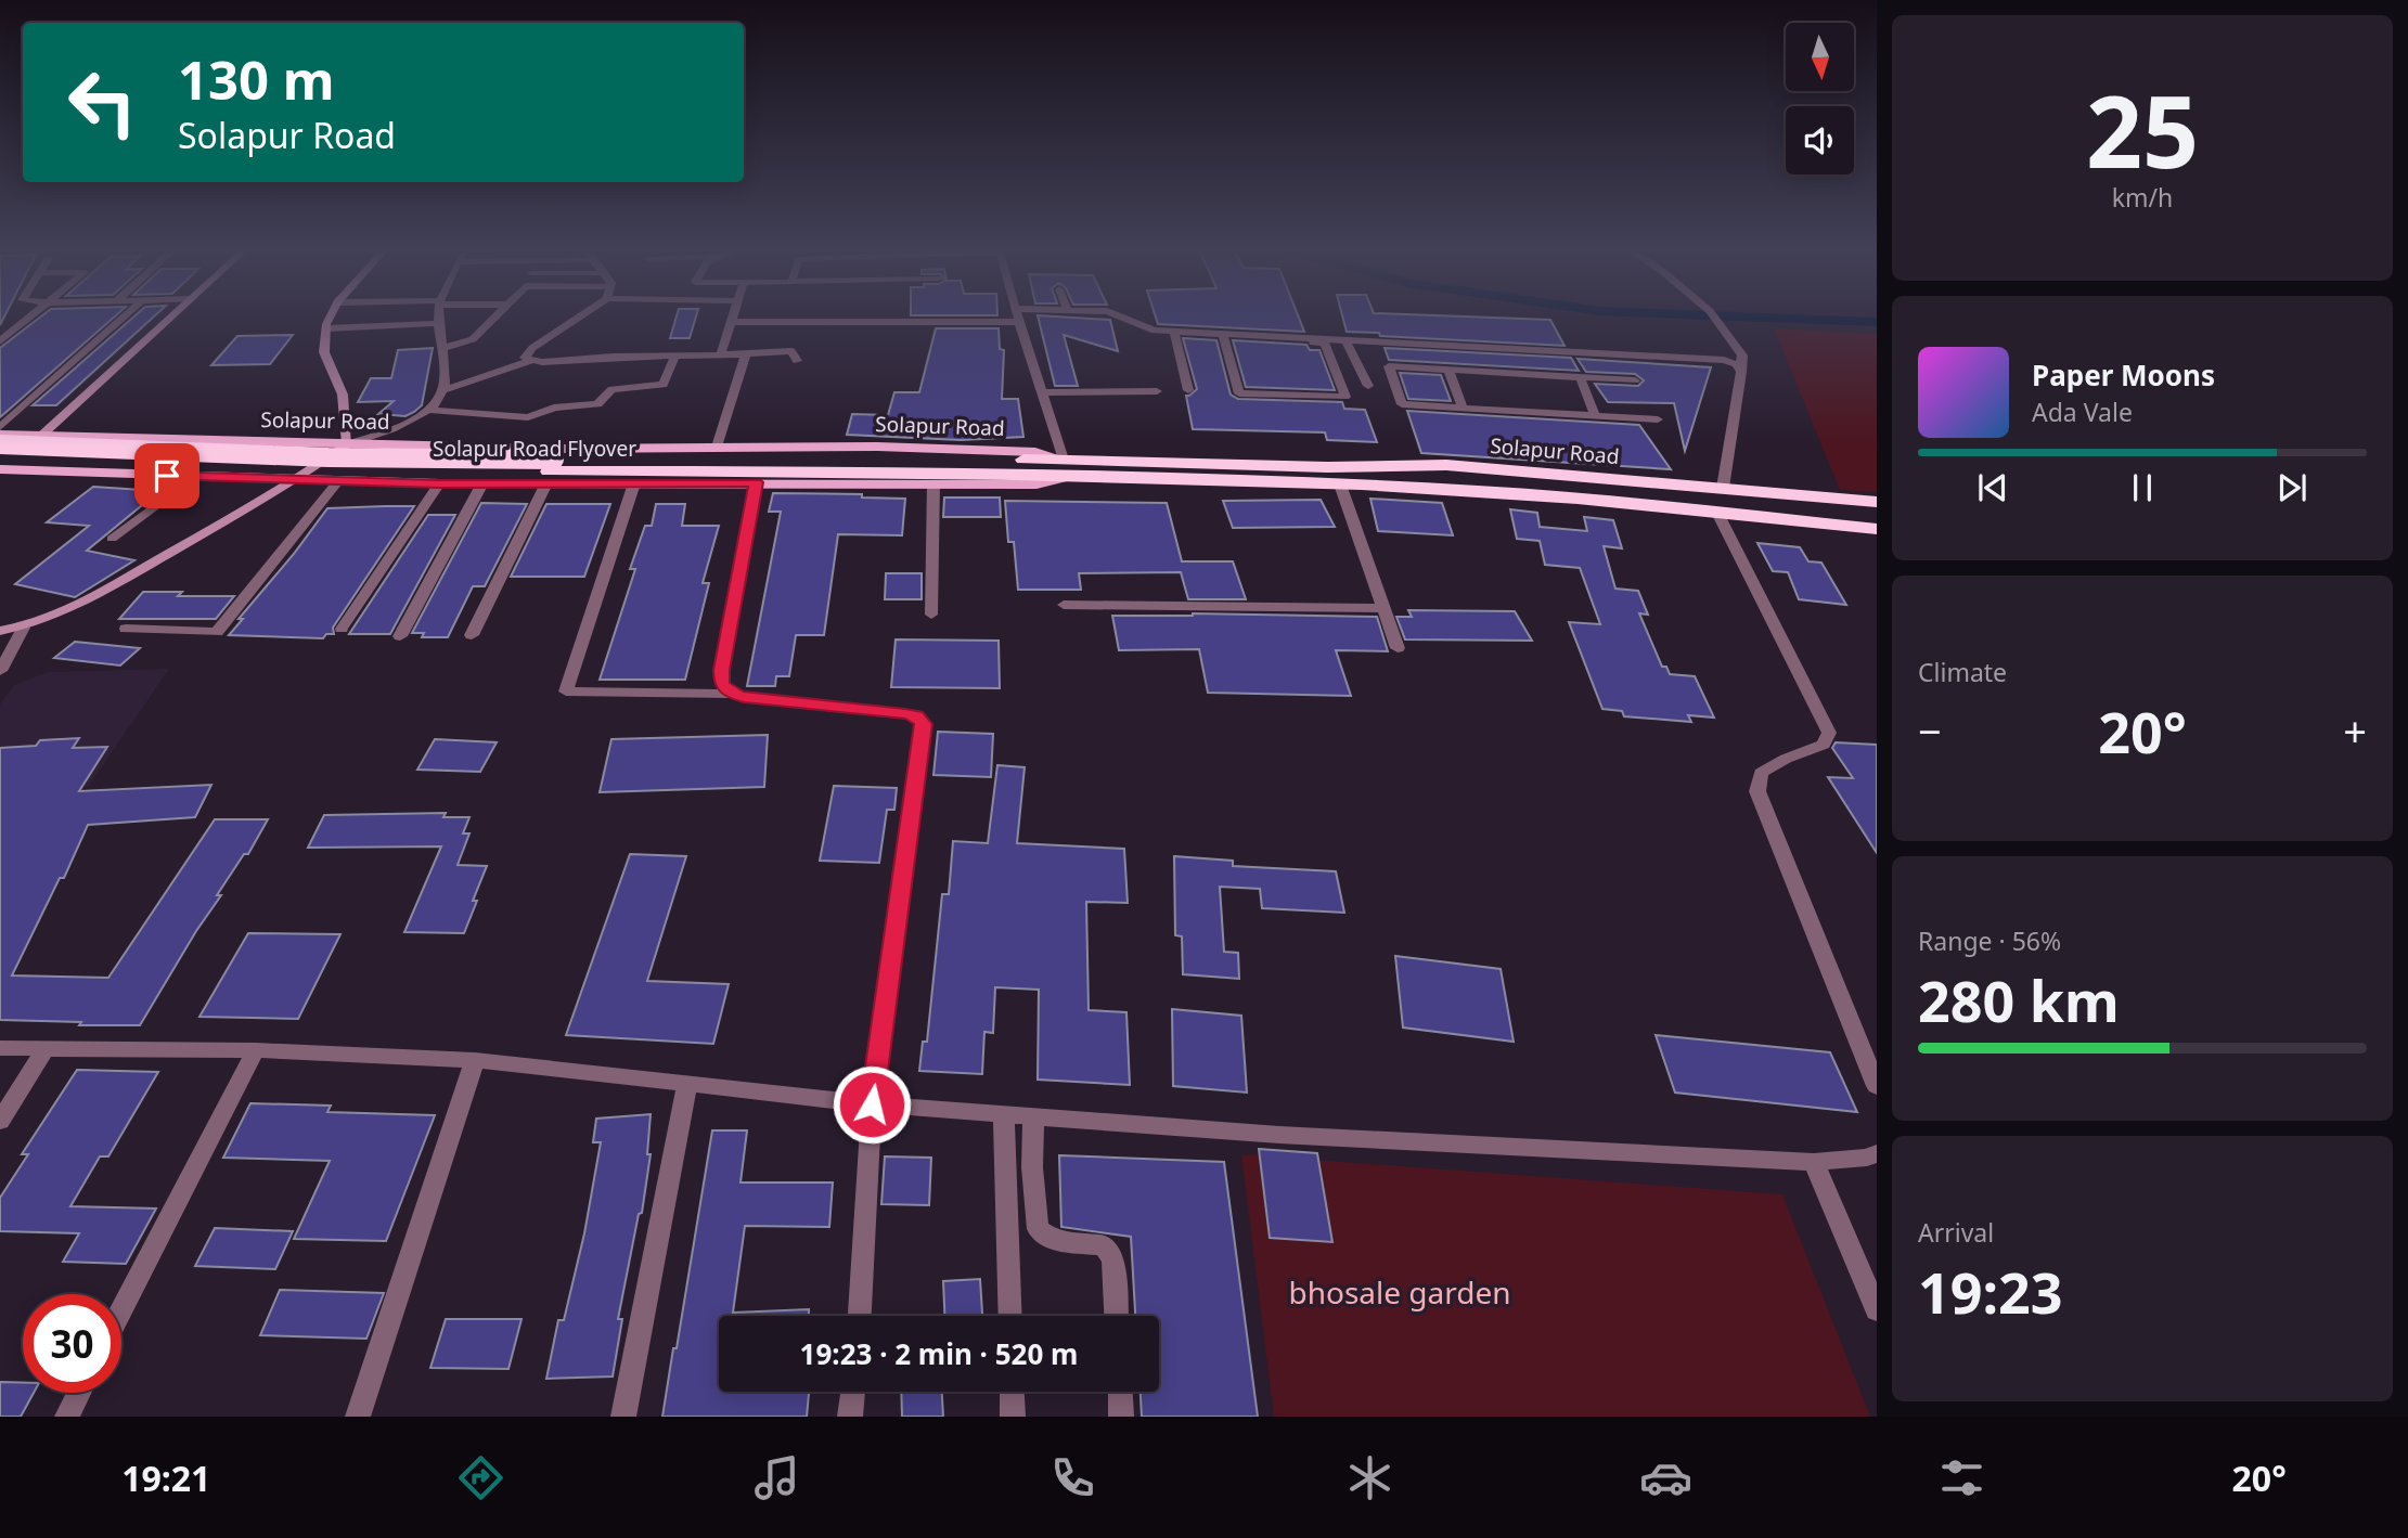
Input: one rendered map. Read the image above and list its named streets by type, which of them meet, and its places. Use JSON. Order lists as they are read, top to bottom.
{
  "streets": {
    "highway": ["Solapur Road", "Solapur Road Flyover"]
  },
  "crossings": [
    ["Solapur Road", "Solapur Road Flyover"]
  ],
  "parks": ["bhosale garden"],
  "north": "bottom",
  "page": {
    "tile": [
      ["25", "km/h"],
      "Climate",
      ["Range · 56%", "280 km"],
      ["Arrival", "19:23"]
    ],
    "turn": ["130 m", "Solapur Road"],
    "song": ["Paper Moons", "Ada Vale"],
    "heat": ["−", "20°", "+"],
    "limit": "30",
    "trip": "19:23 · 2 min · 520 m",
    "tabs": ["19:21", "20°"]
  }
}
